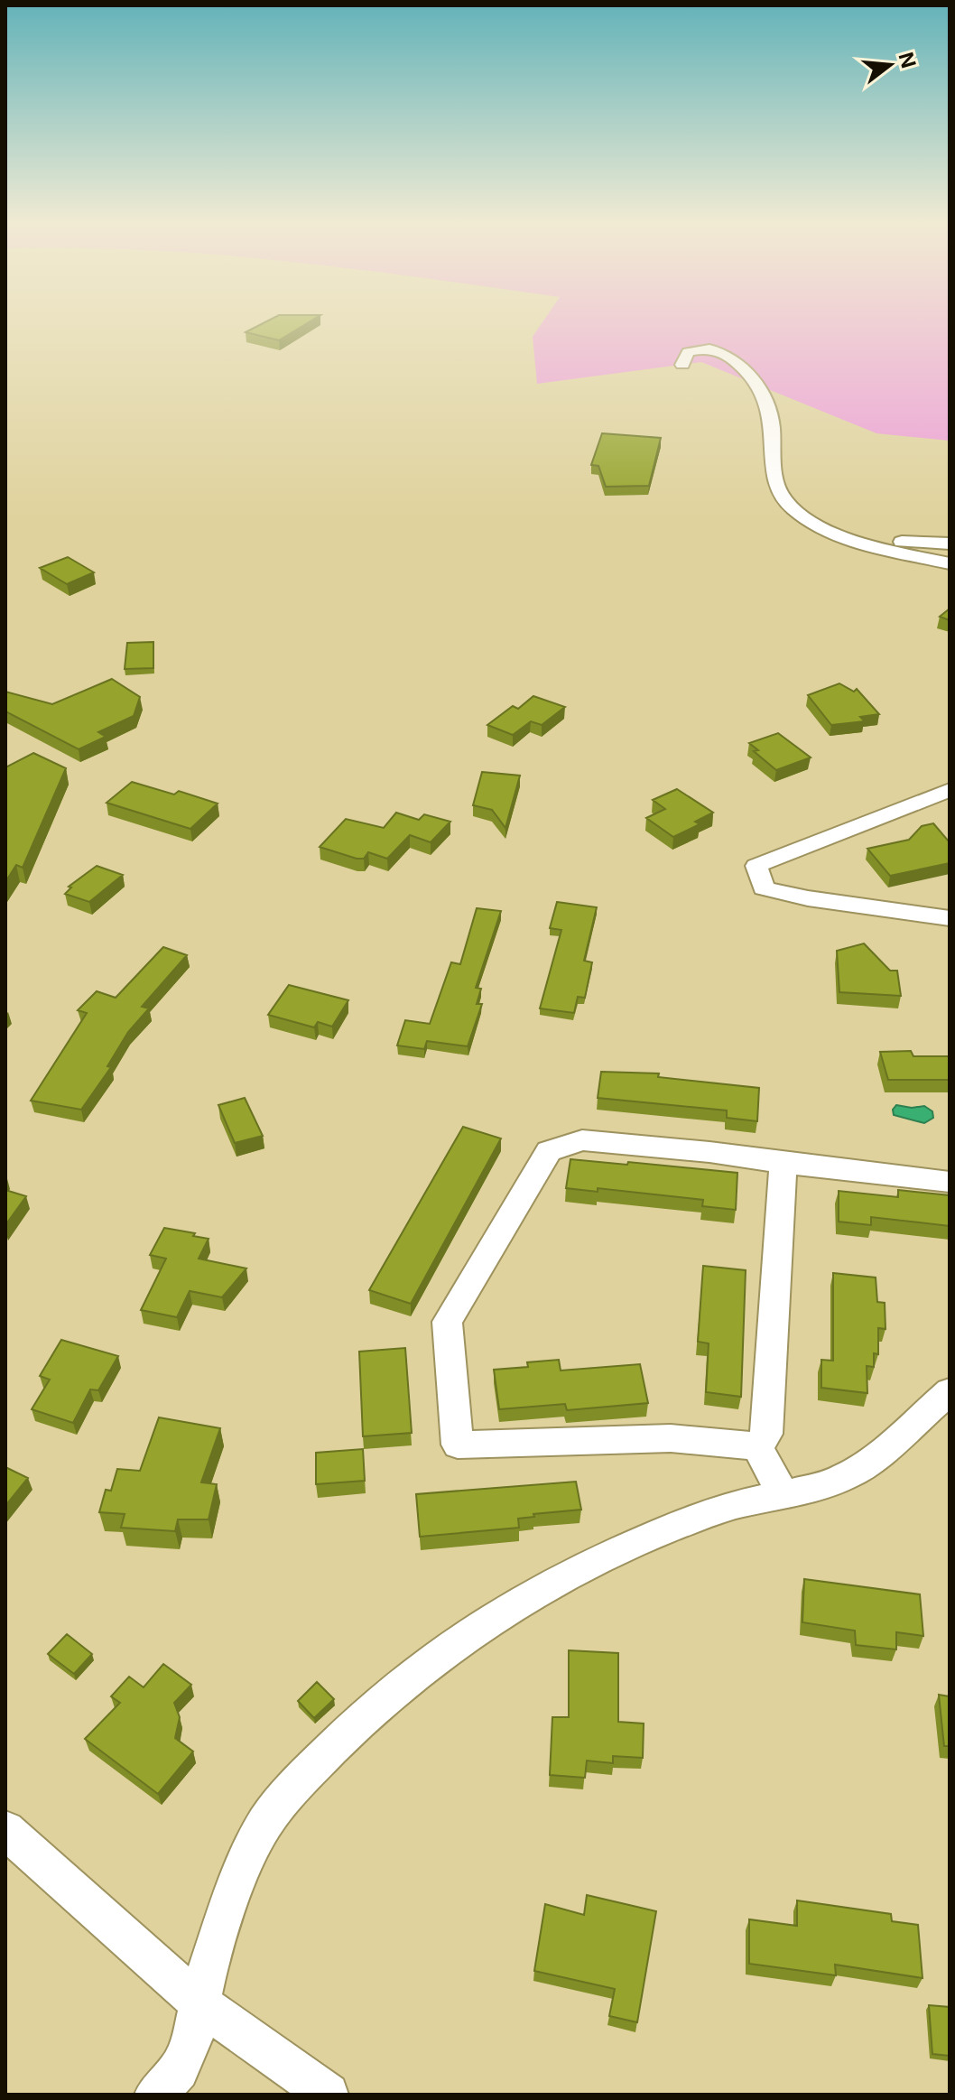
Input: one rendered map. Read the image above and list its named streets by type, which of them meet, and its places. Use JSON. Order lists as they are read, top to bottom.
{
  "north": "right"
}
